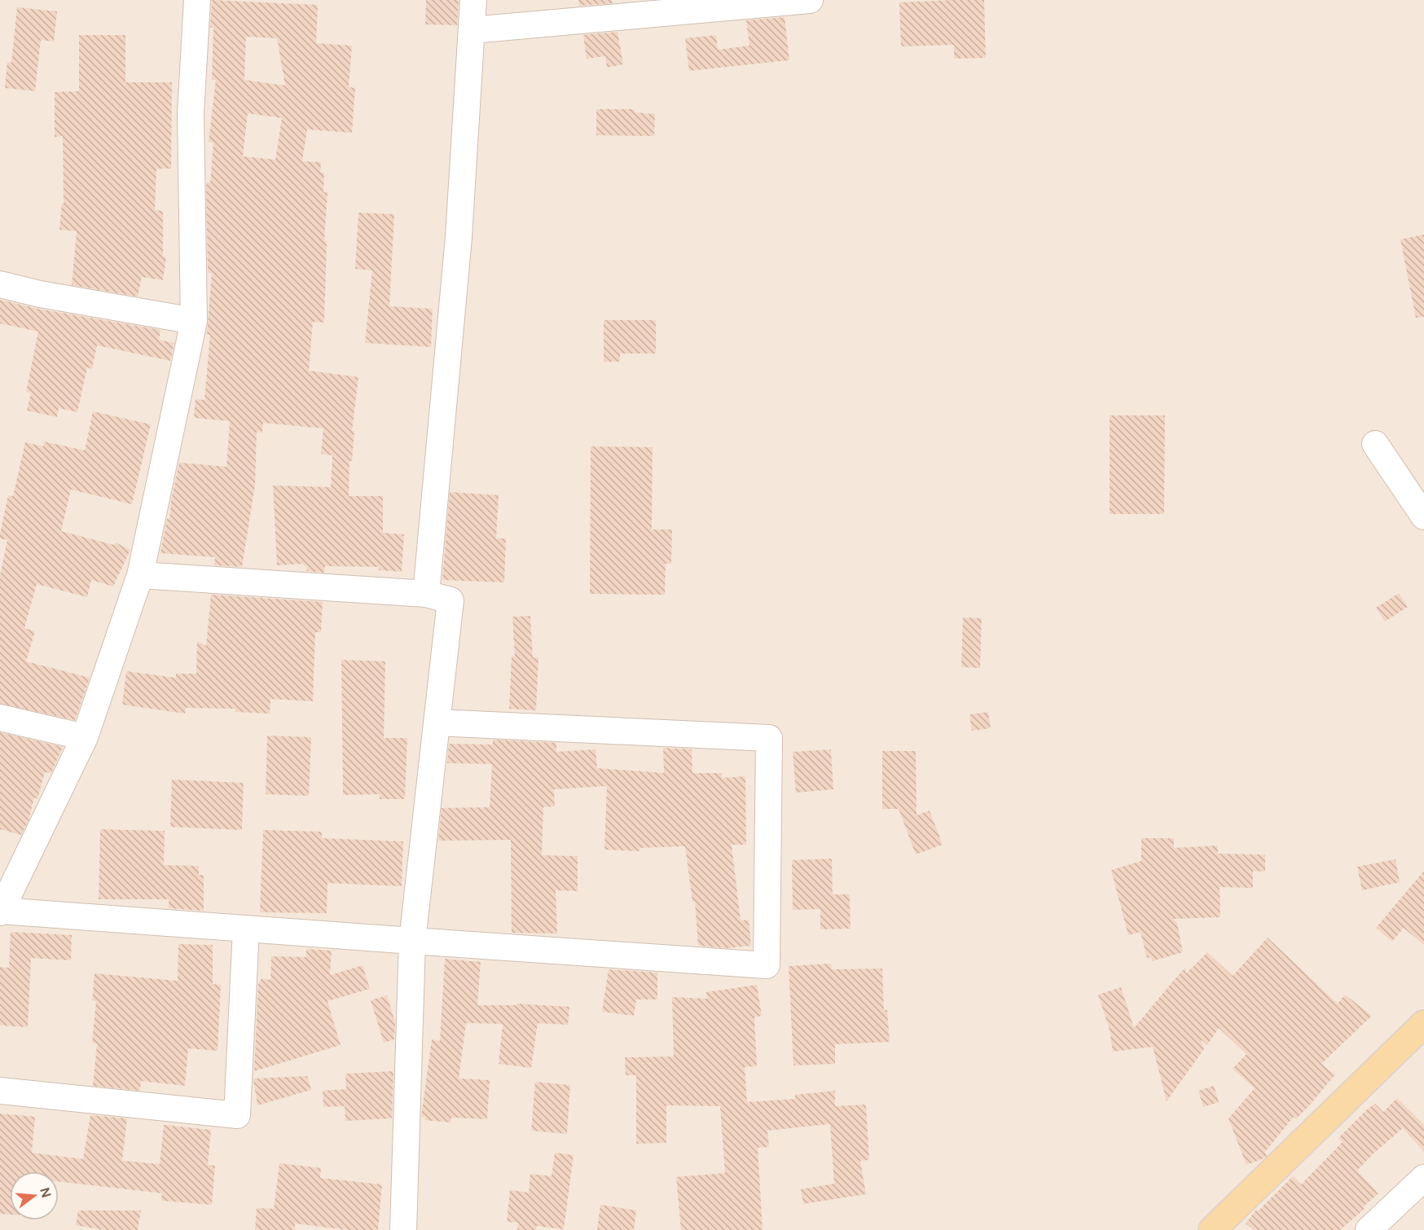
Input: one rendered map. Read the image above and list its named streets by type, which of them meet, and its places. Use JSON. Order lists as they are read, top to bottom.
{
  "north": "right"
}
